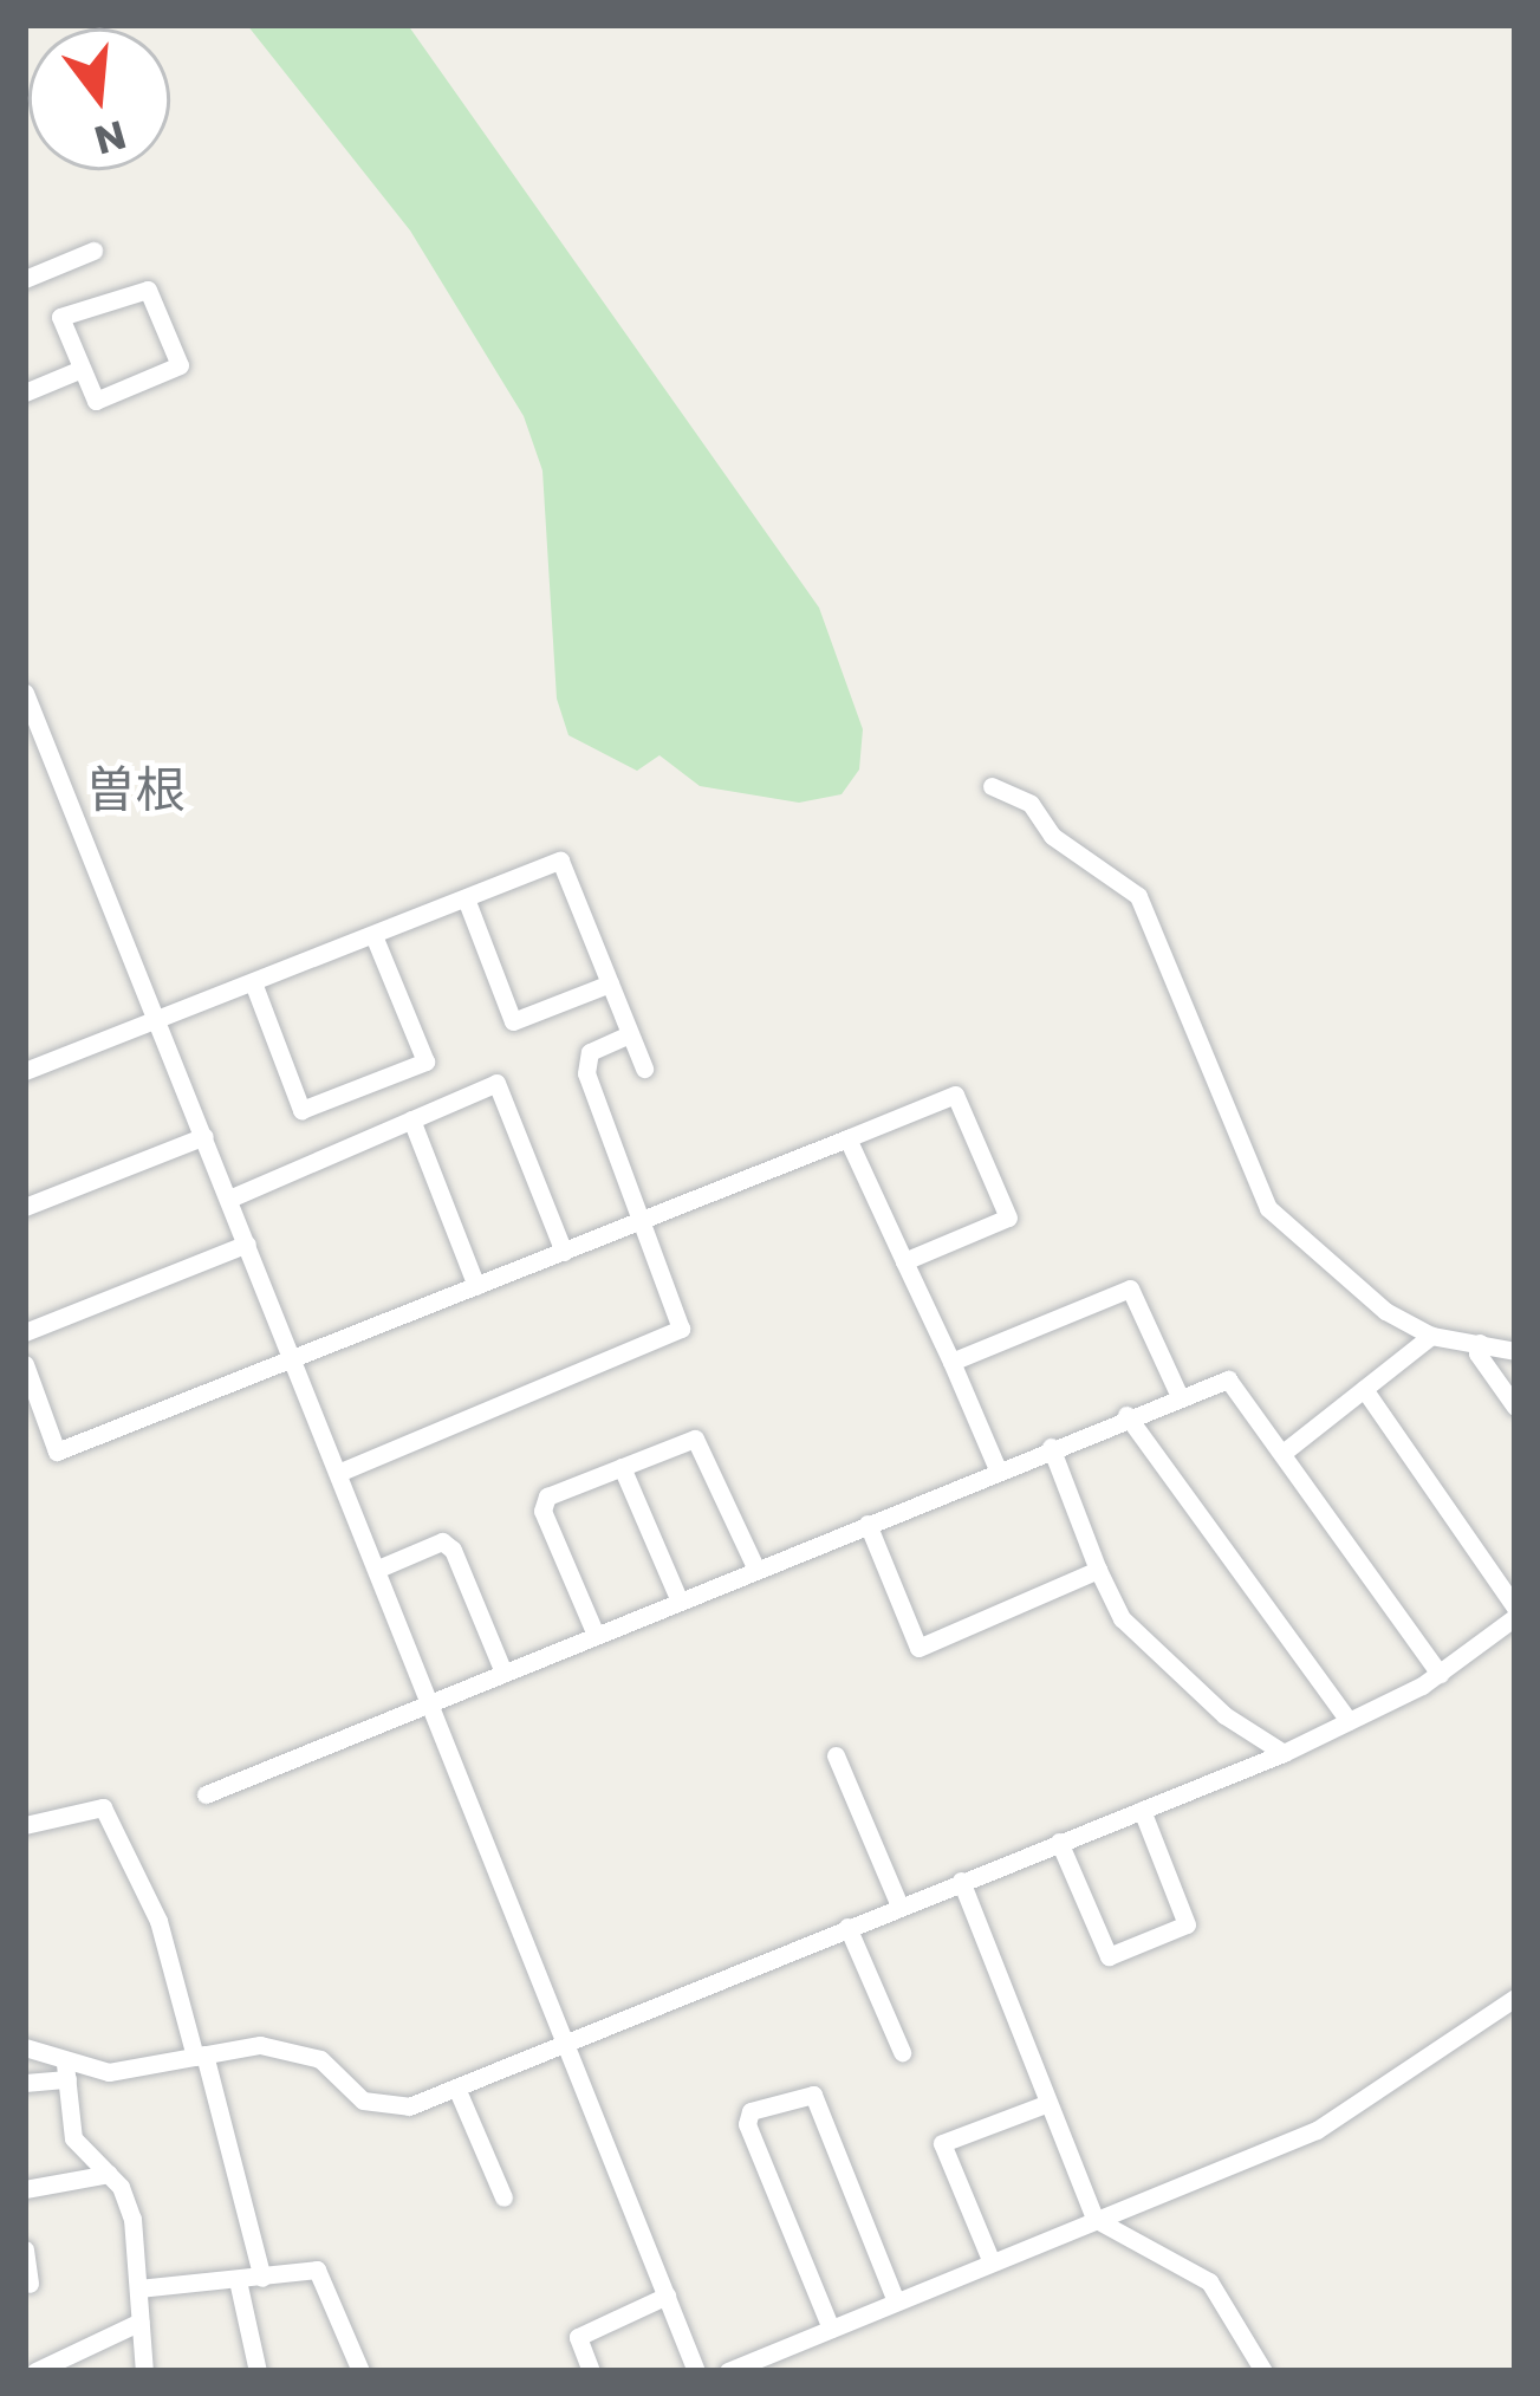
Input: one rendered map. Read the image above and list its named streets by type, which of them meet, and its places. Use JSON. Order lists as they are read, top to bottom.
{
  "districts": ["曽根"],
  "north": "bottom"
}
